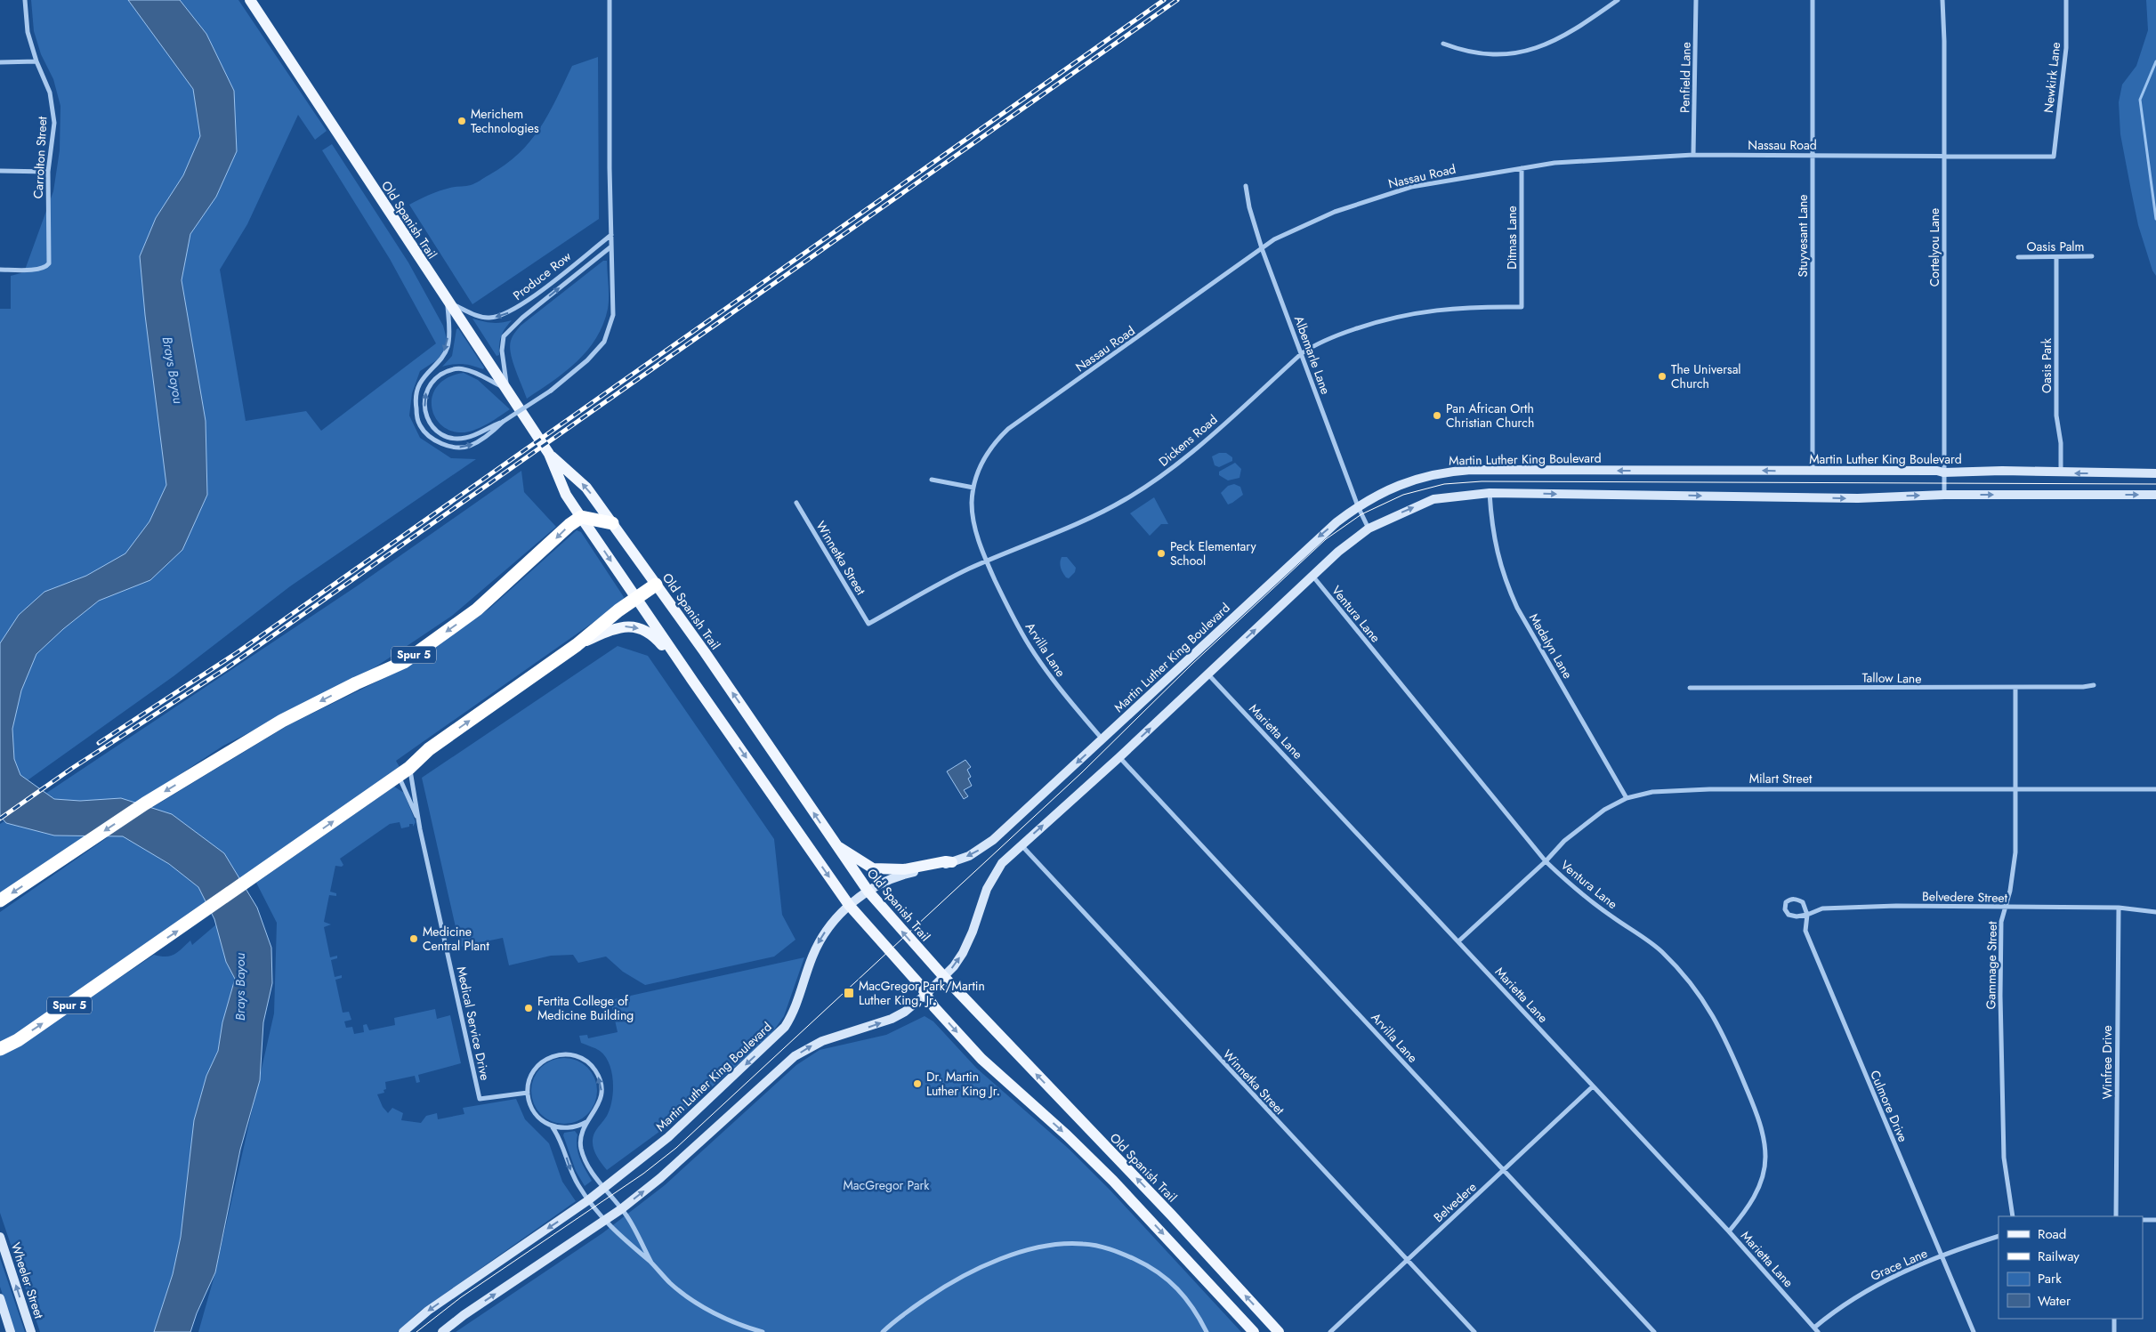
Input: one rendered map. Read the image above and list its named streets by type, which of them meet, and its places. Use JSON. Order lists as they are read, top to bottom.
{
  "streets": {
    "highway": ["Spur 5"],
    "main road": ["Old Spanish Trail", "Martin Luther King Boulevard", "Wheeler Street"],
    "street": [
      "Penfield Lane",
      "Newkirk Lane",
      "Nassau Road",
      "Carrolton Street",
      "Stuyvesant Lane",
      "Ditmas Lane",
      "Oasis Palm",
      "Cortelyou Lane",
      "Produce Row",
      "Albemarle Lane",
      "Oasis Park",
      "Dickens Road",
      "Winnetka Street",
      "Ventura Lane",
      "Madalyn Lane",
      "Arvilla Lane",
      "Tallow Lane",
      "Marietta Lane",
      "Milart Street",
      "Belvedere Street",
      "Gammage Street",
      "Medical Service Drive",
      "Winfree Drive",
      "Culmore Drive",
      "Belvedere",
      "Grace Lane"
    ]
  },
  "crossings": [
    ["Penfield Lane", "Nassau Road"],
    ["Newkirk Lane", "Nassau Road"],
    ["Nassau Road", "Stuyvesant Lane"],
    ["Nassau Road", "Ditmas Lane"],
    ["Nassau Road", "Cortelyou Lane"],
    ["Nassau Road", "Albemarle Lane"],
    ["Nassau Road", "Dickens Road"],
    ["Nassau Road", "Arvilla Lane"],
    ["Old Spanish Trail", "Produce Row"],
    ["Old Spanish Trail", "Martin Luther King Boulevard"],
    ["Old Spanish Trail", "Spur 5"],
    ["Stuyvesant Lane", "Martin Luther King Boulevard"],
    ["Ditmas Lane", "Dickens Road"],
    ["Oasis Palm", "Oasis Park"],
    ["Cortelyou Lane", "Martin Luther King Boulevard"],
    ["Albemarle Lane", "Dickens Road"],
    ["Albemarle Lane", "Martin Luther King Boulevard"],
    ["Oasis Park", "Martin Luther King Boulevard"],
    ["Dickens Road", "Winnetka Street"],
    ["Dickens Road", "Arvilla Lane"],
    ["Martin Luther King Boulevard", "Arvilla Lane"],
    ["Winnetka Street", "Belvedere"],
    ["Ventura Lane", "Marietta Lane"],
    ["Ventura Lane", "Milart Street"],
    ["Madalyn Lane", "Milart Street"],
    ["Arvilla Lane", "Belvedere"],
    ["Spur 5", "Medical Service Drive"],
    ["Tallow Lane", "Gammage Street"],
    ["Marietta Lane", "Milart Street"],
    ["Marietta Lane", "Belvedere"],
    ["Marietta Lane", "Grace Lane"],
    ["Milart Street", "Gammage Street"],
    ["Belvedere Street", "Gammage Street"],
    ["Belvedere Street", "Winfree Drive"],
    ["Belvedere Street", "Culmore Drive"],
    ["Culmore Drive", "Grace Lane"]
  ],
  "water": ["Brays Bayou"],
  "parks": ["MacGregor Park"],
  "places": {
    "other": [
      "Merichem Technologies",
      "The Universal Church",
      "Pan African Orth Christian Church",
      "Peck Elementary School",
      "Medicine Central Plant",
      "Fertita College of Medicine Building",
      "Dr. Martin Luther King Jr."
    ],
    "transit": ["MacGregor Park/Martin Luther King, Jr."]
  },
  "legend": [
    "Road",
    "Railway",
    "Park",
    "Water"
  ]
}
